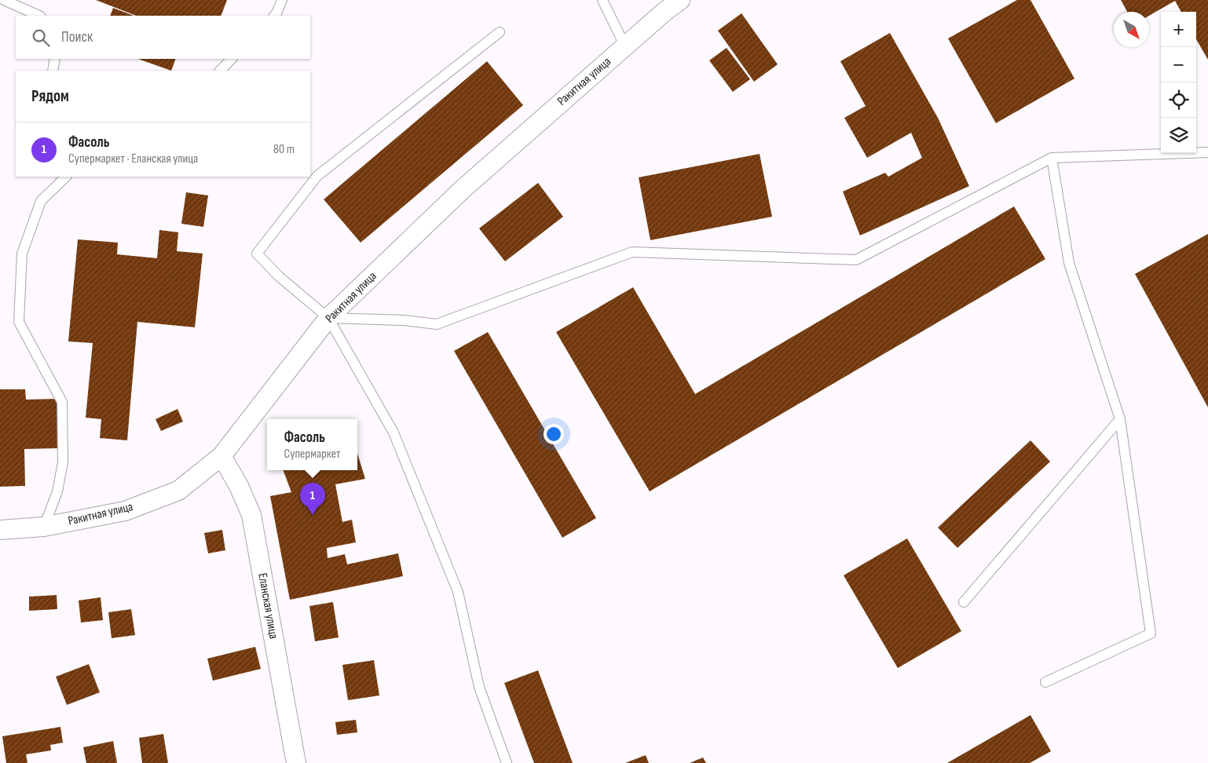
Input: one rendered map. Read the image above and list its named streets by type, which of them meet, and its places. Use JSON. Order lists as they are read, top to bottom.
{
  "streets": {
    "street": ["Ракитная улица", "Еланская улица"]
  },
  "crossings": [
    ["Ракитная улица", "Еланская улица"]
  ],
  "north": "bottom right",
  "page": {
    "map_buttons": ["+", "−"],
    "search": "Поиск",
    "heading": "Рядом",
    "list": [
      {
        "mark": "1",
        "name": "Фасоль",
        "note": "Супермаркет · Еланская улица",
        "value": "80 m"
      }
    ],
    "popup": ["Фасоль", "Супермаркет"],
    "pins": "1"
  }
}
